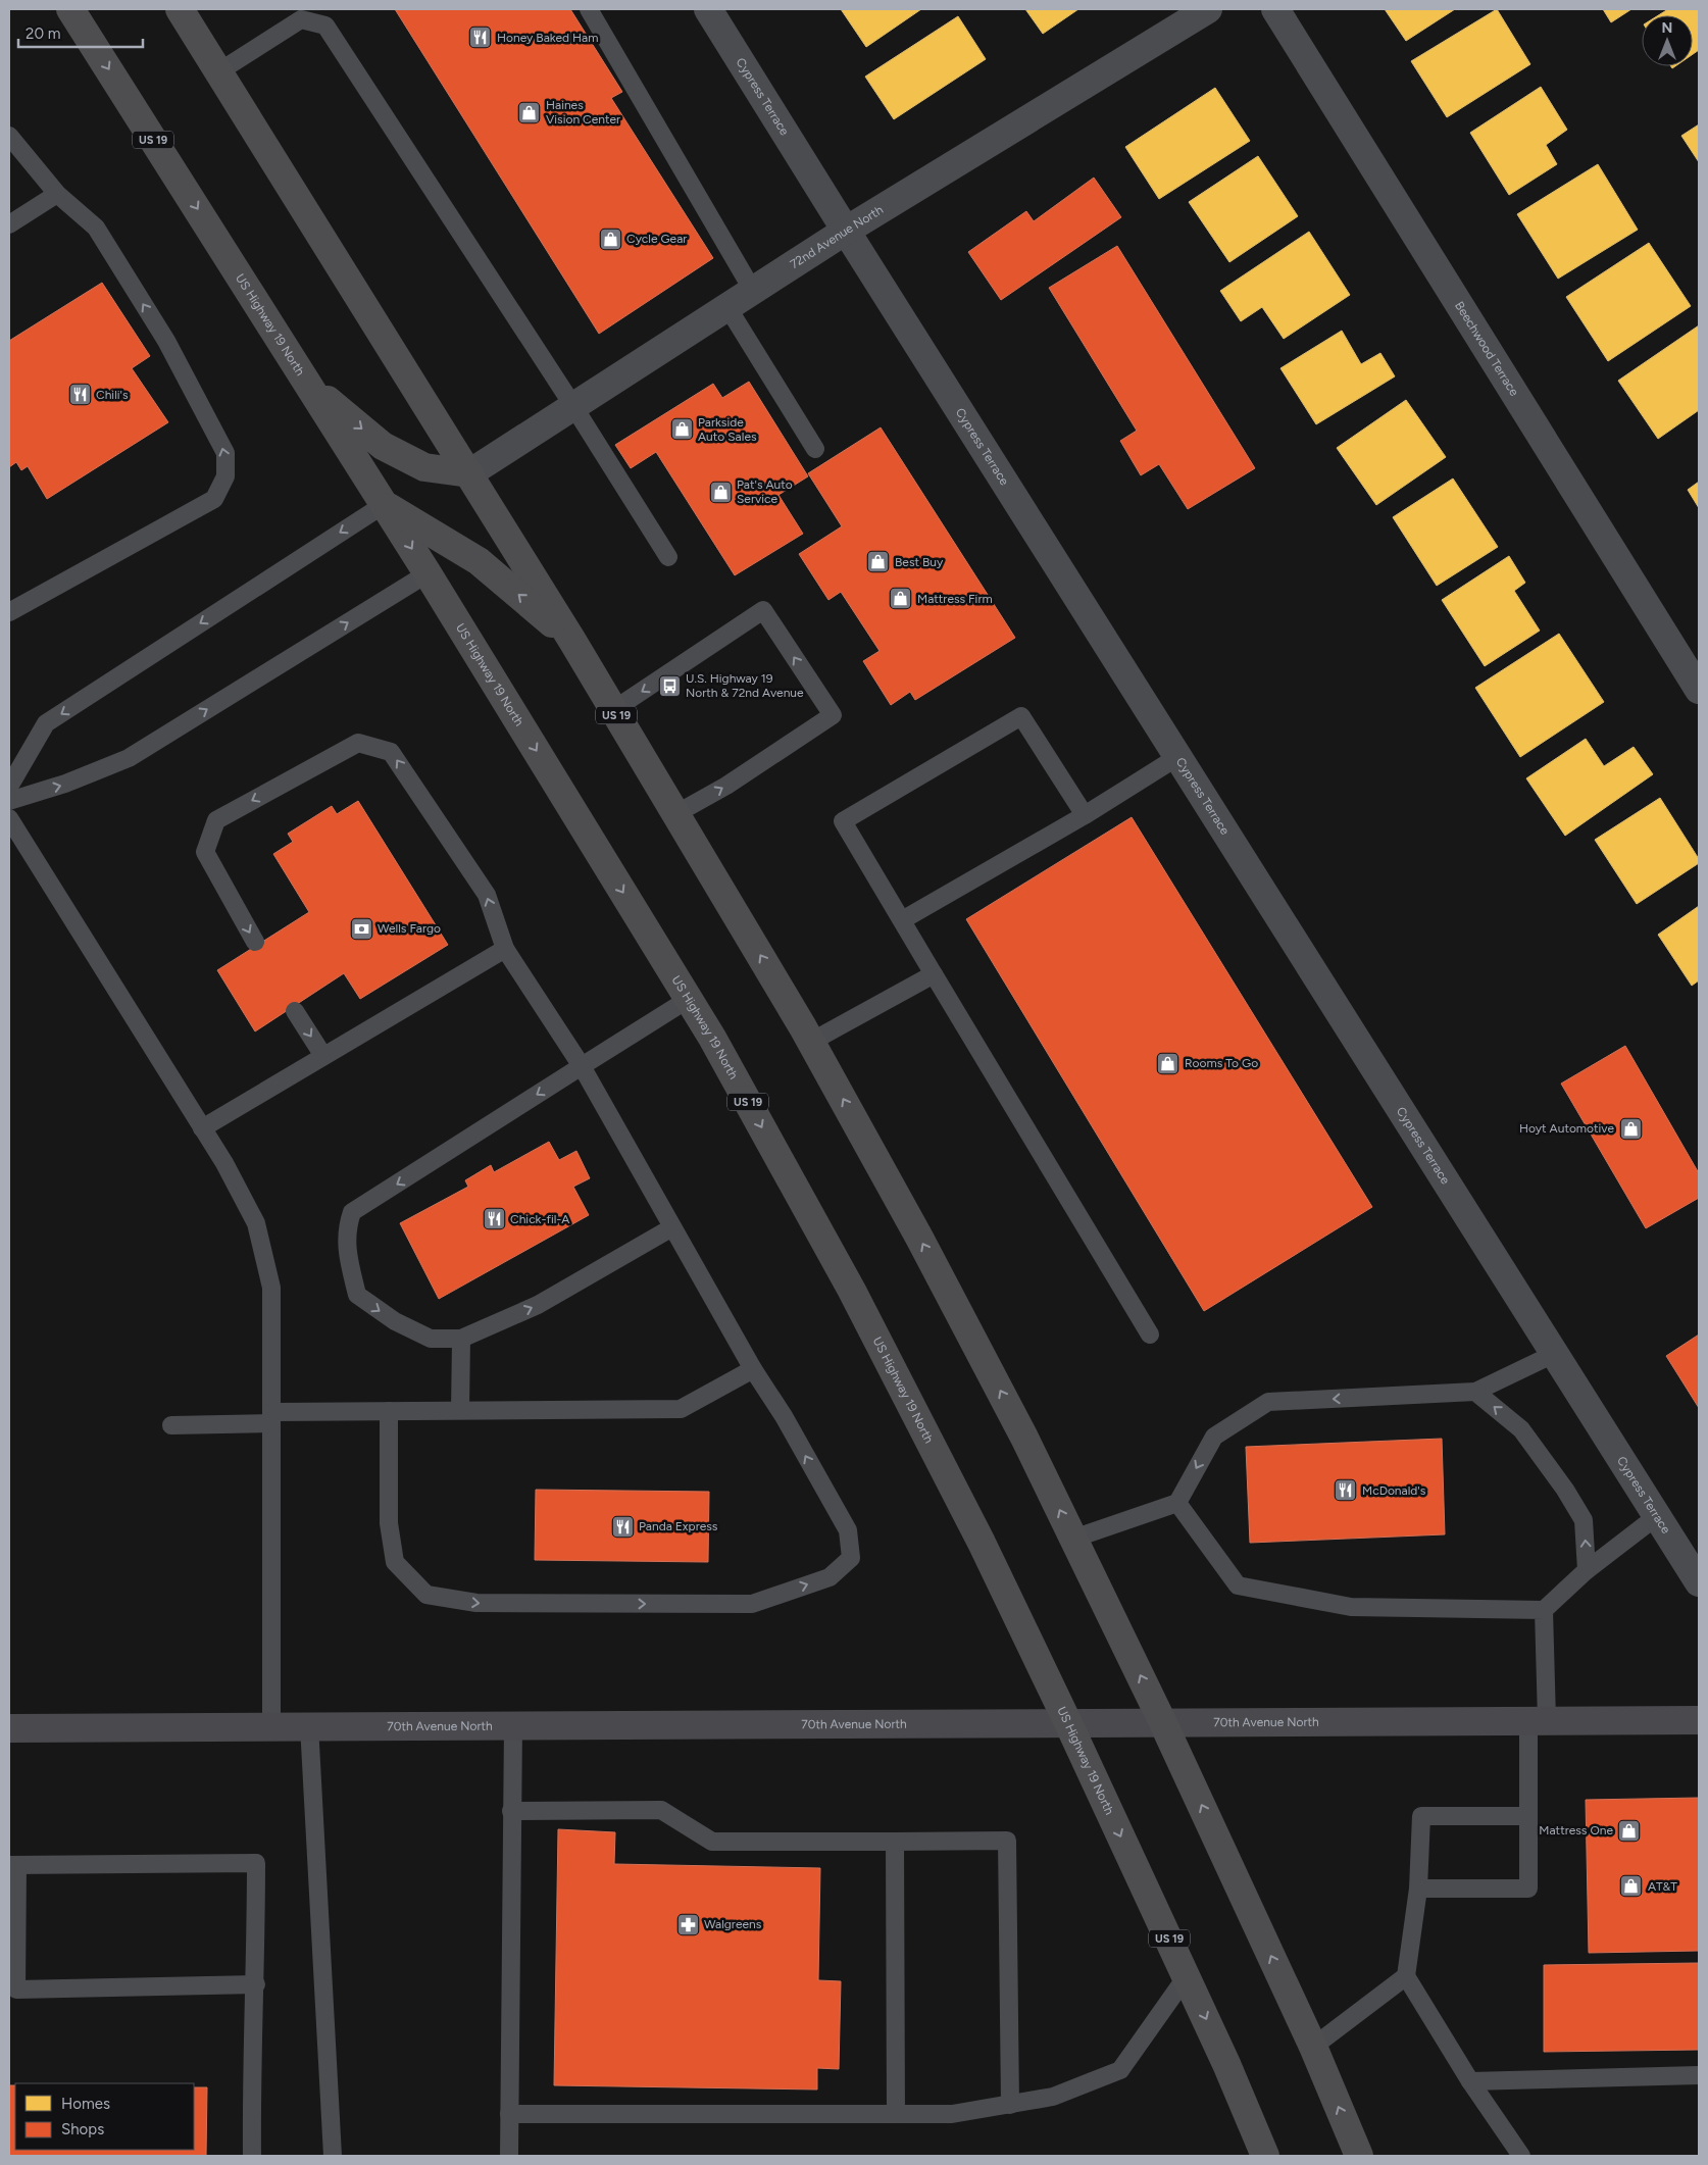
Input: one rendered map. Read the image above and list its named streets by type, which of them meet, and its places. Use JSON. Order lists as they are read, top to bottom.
{
  "streets": {
    "highway": ["US 19", "US Highway 19 North"],
    "street": [
      "Cypress Terrace",
      "72nd Avenue North",
      "Beechwood Terrace",
      "70th Avenue North"
    ]
  },
  "crossings": [
    ["Cypress Terrace", "72nd Avenue North"],
    ["US 19", "72nd Avenue North"],
    ["US 19", "70th Avenue North"],
    ["US Highway 19 North", "70th Avenue North"]
  ],
  "places": {
    "restaurant": [
      "Honey Baked Ham",
      "Chili's",
      "Chick-fil-A",
      "McDonald's",
      "Panda Express"
    ],
    "shop": [
      "Haines Vision Center",
      "Cycle Gear",
      "Parkside Auto Sales",
      "Pat's Auto Service",
      "Best Buy",
      "Mattress Firm",
      "Rooms To Go",
      "Hoyt Automotive",
      "Mattress One",
      "AT&T"
    ],
    "bus stop": ["U.S. Highway 19 North & 72nd Avenue"],
    "bank": ["Wells Fargo"],
    "pharmacy": ["Walgreens"]
  },
  "legend": ["Homes", "Shops"],
  "scale_bar": "20 m",
  "north": "top"
}
